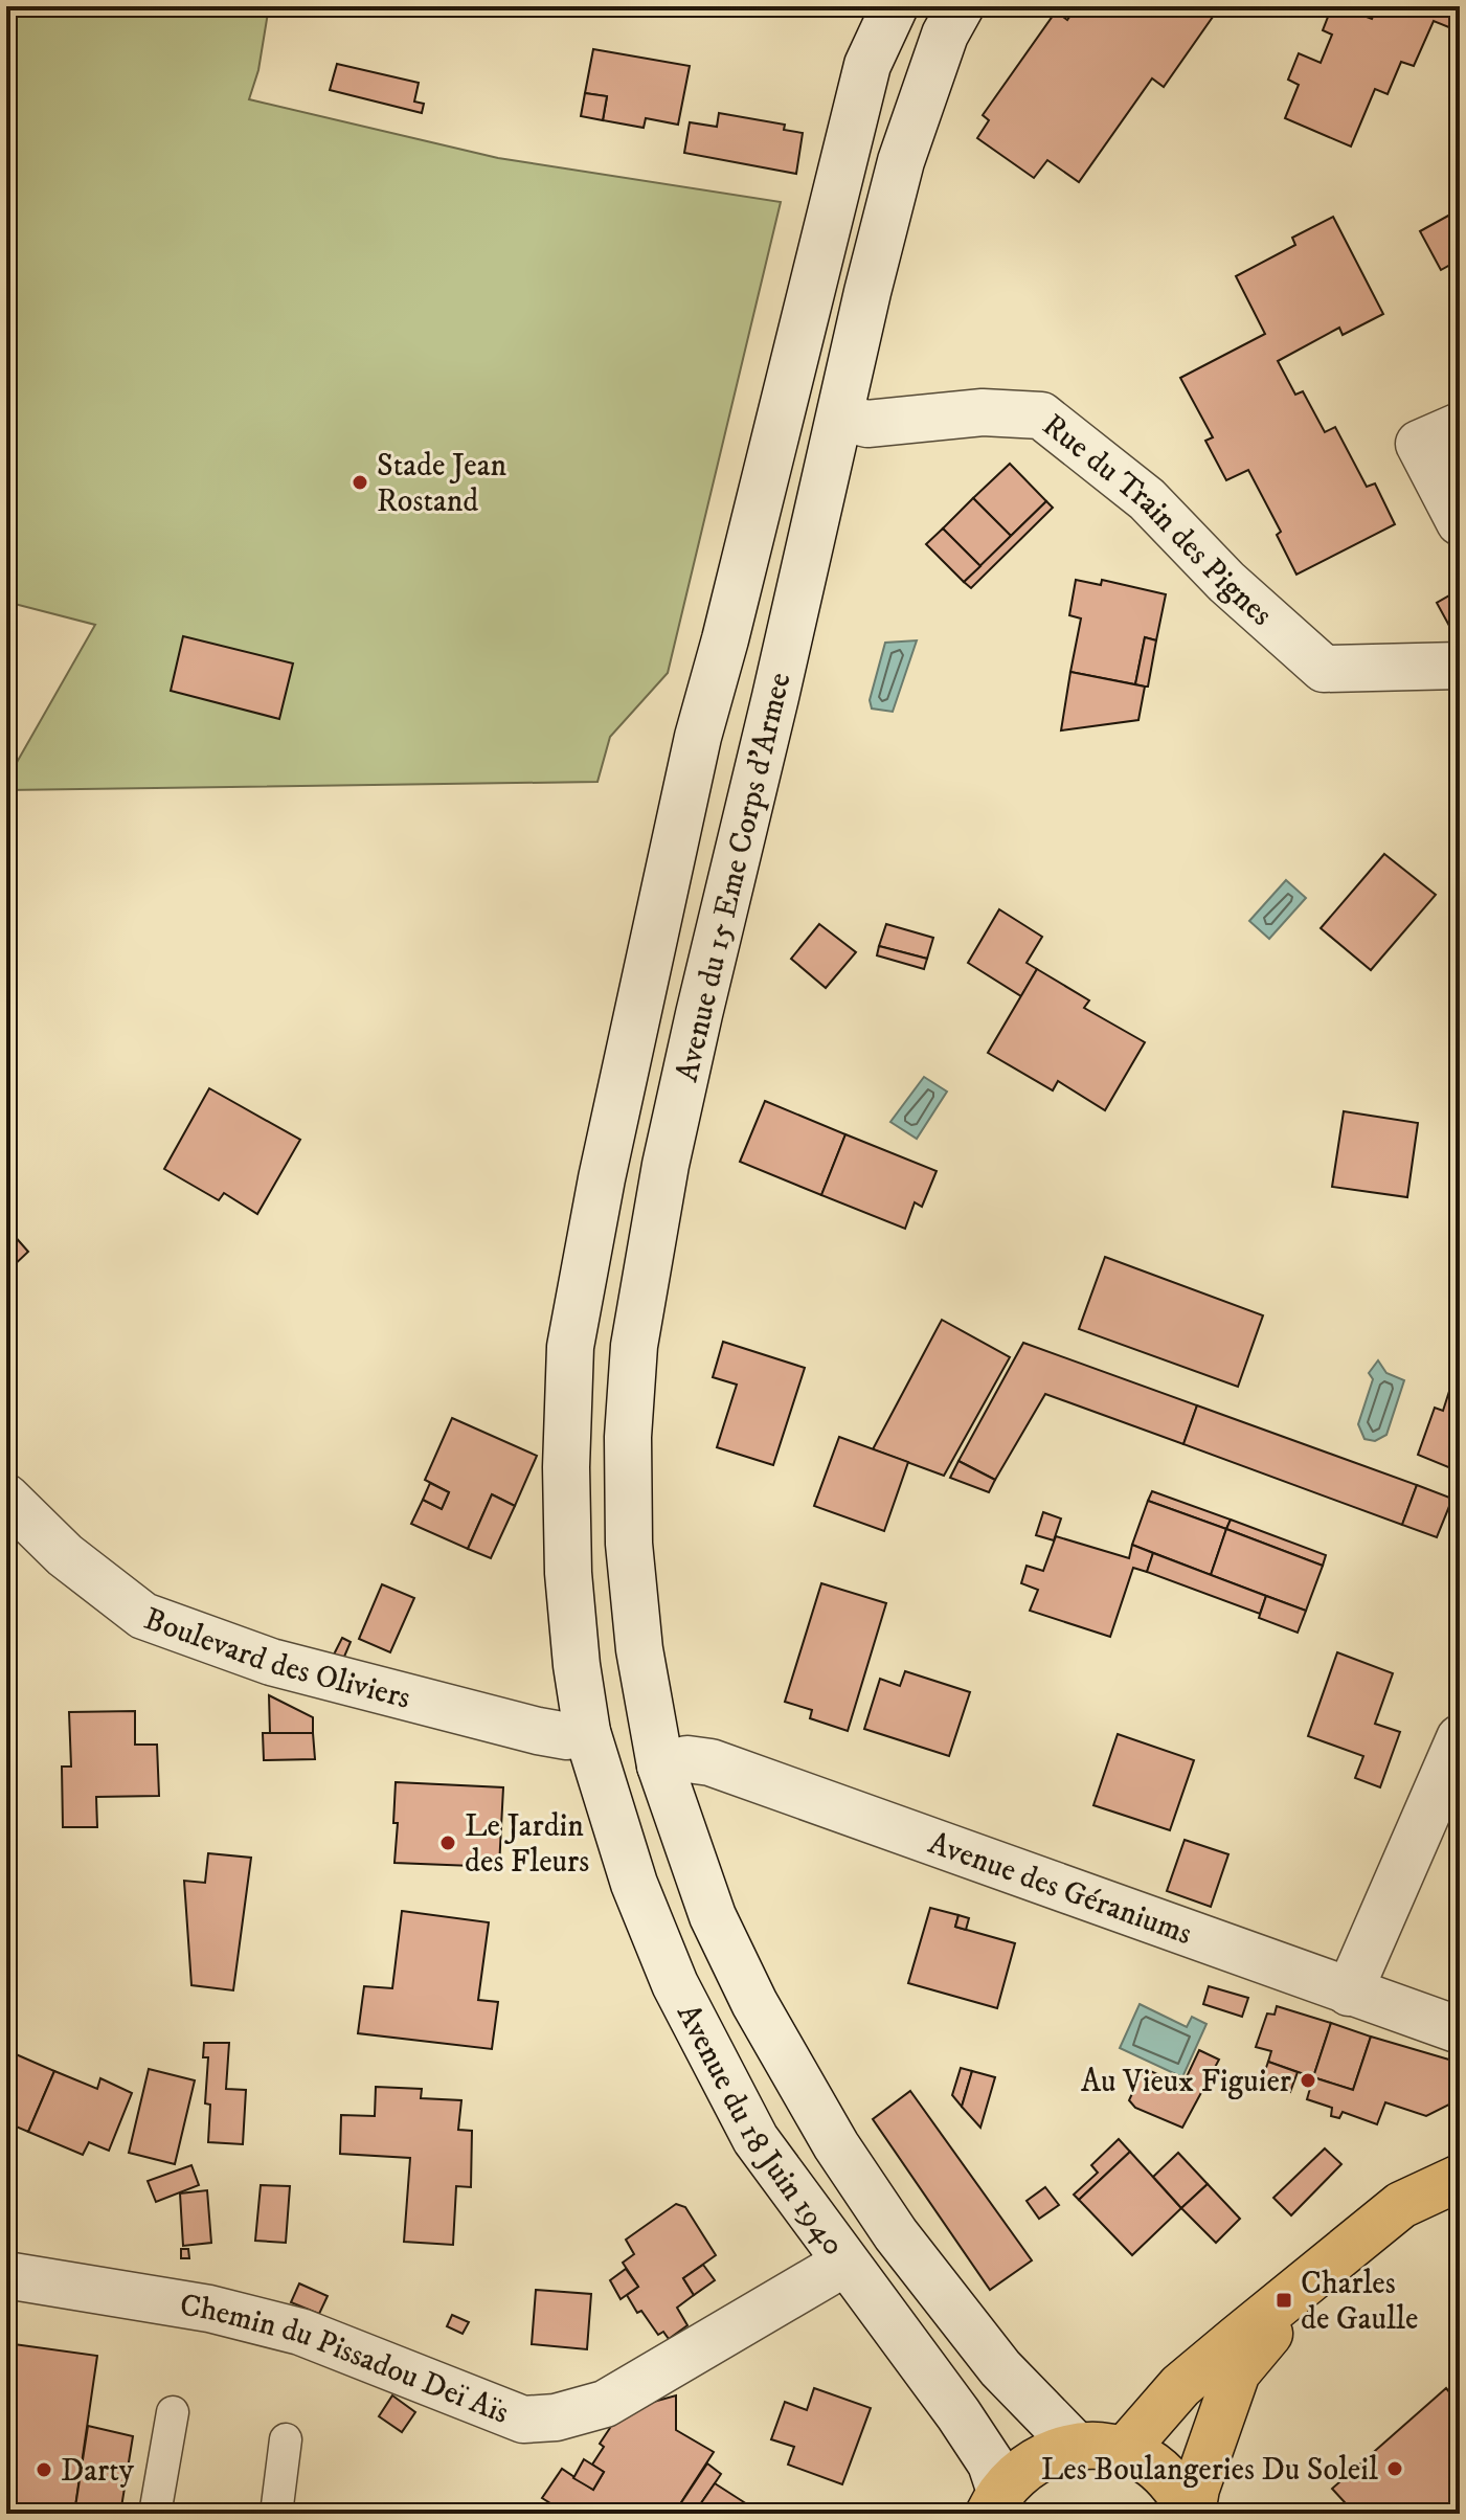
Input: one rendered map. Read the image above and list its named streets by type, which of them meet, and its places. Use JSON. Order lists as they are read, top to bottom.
{
  "streets": {
    "main road": [
      "Rue du Train des Pignes",
      "Avenue du 15 Eme Corps d'Armee",
      "Boulevard des Oliviers",
      "Avenue des Géraniums",
      "Avenue du 18 Juin 1940",
      "Chemin du Pissadou Deï Aïs"
    ]
  },
  "crossings": [
    ["Rue du Train des Pignes", "Avenue du 15 Eme Corps d'Armee"],
    ["Avenue du 15 Eme Corps d'Armee", "Boulevard des Oliviers"],
    ["Avenue du 15 Eme Corps d'Armee", "Avenue des Géraniums"],
    ["Avenue du 15 Eme Corps d'Armee", "Avenue du 18 Juin 1940"],
    ["Boulevard des Oliviers", "Avenue du 18 Juin 1940"],
    ["Avenue des Géraniums", "Avenue du 18 Juin 1940"],
    ["Avenue du 18 Juin 1940", "Chemin du Pissadou Deï Aïs"]
  ],
  "places": {
    "other": [
      "Stade Jean Rostand",
      "Le Jardin des Fleurs",
      "Au Vieux Figuier",
      "Les Boulangeries Du Soleil",
      "Darty"
    ],
    "transit": ["Charles de Gaulle"]
  }
}
